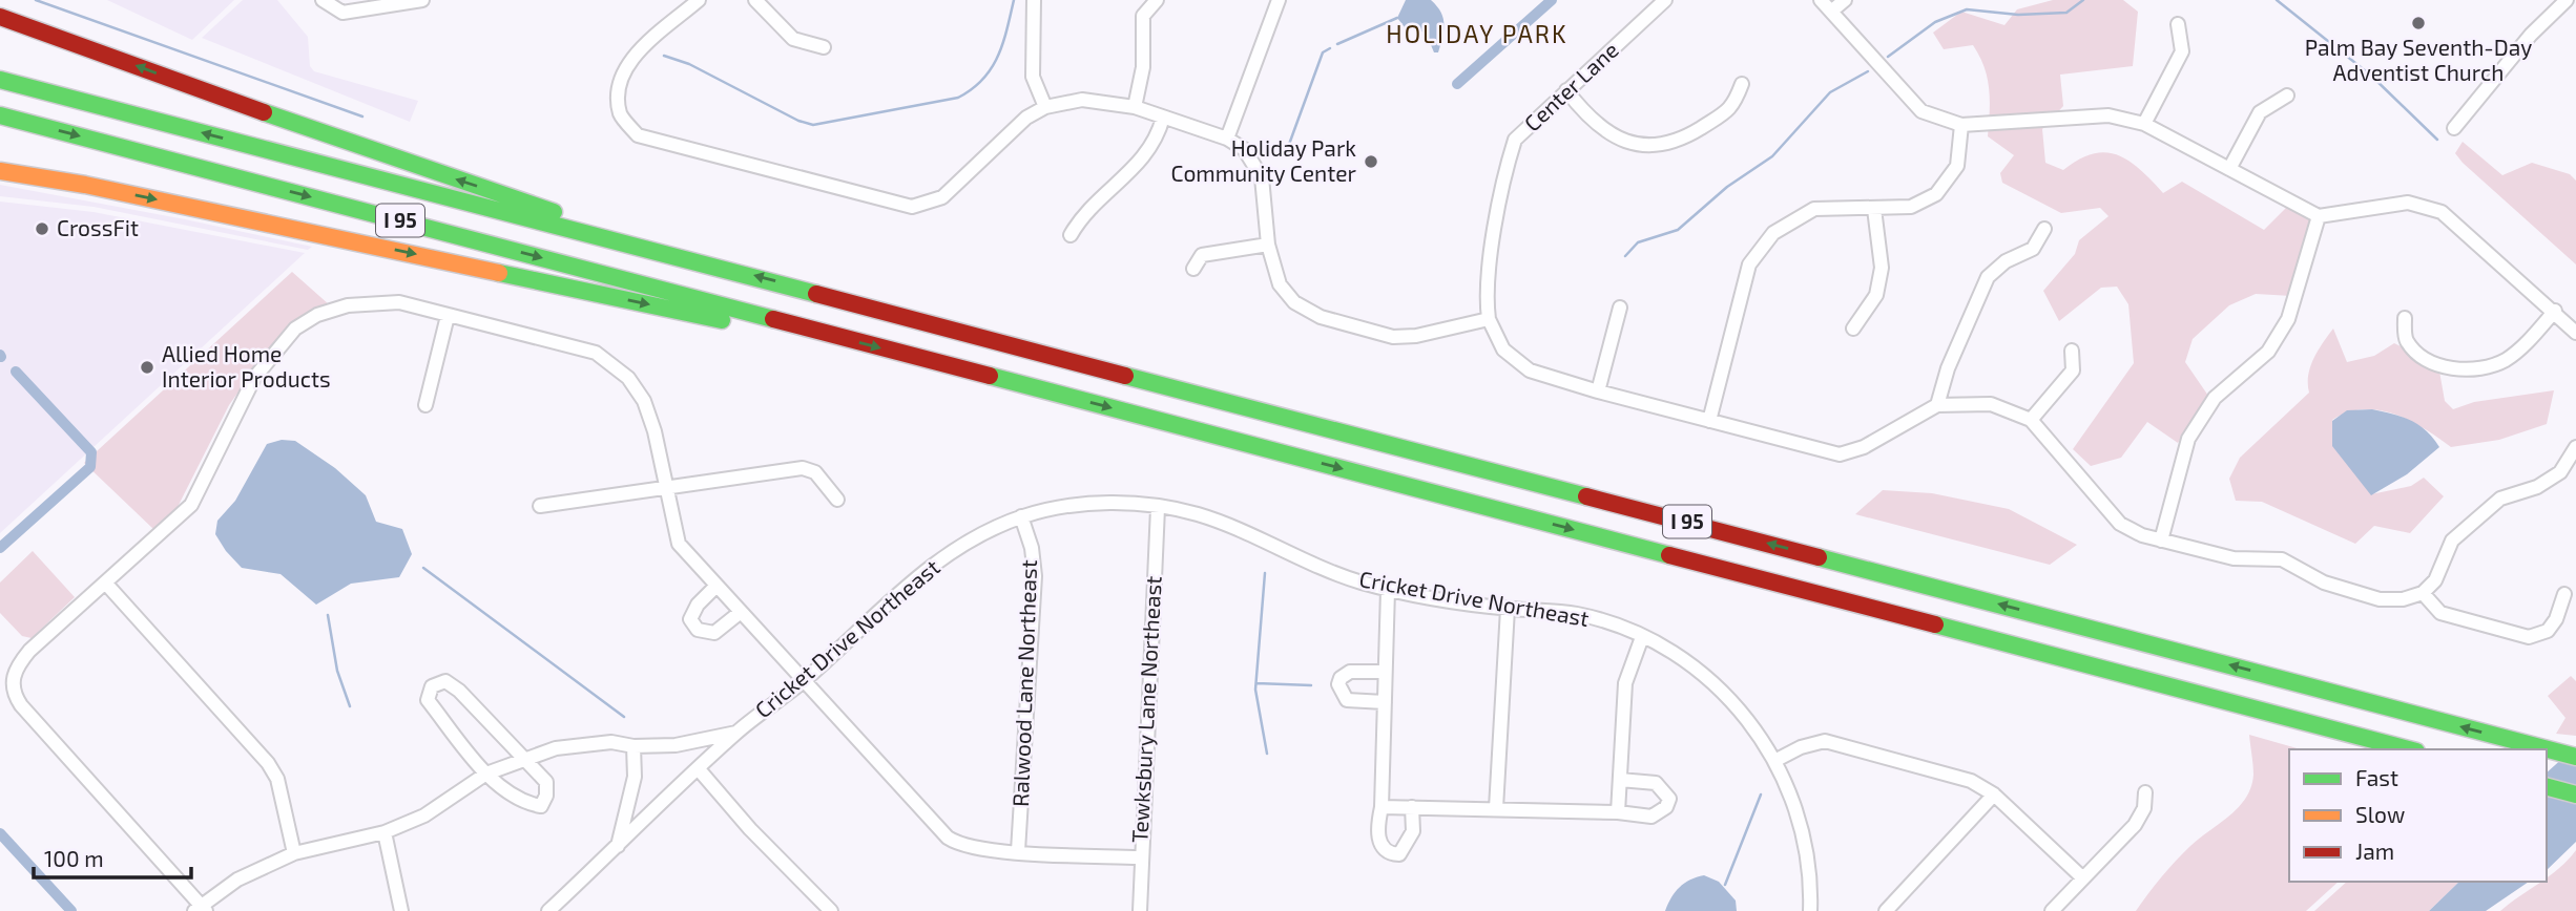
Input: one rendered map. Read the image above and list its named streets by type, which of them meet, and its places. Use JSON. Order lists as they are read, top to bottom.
{
  "streets": {
    "highway": ["I 95"],
    "street": [
      "Center Lane",
      "Cricket Drive Northeast",
      "Ralwood Lane Northeast",
      "Tewksbury Lane Northeast"
    ]
  },
  "crossings": [
    ["Cricket Drive Northeast", "Ralwood Lane Northeast"],
    ["Cricket Drive Northeast", "Tewksbury Lane Northeast"]
  ],
  "districts": ["HOLIDAY PARK"],
  "places": [
    "Palm Bay Seventh-Day Adventist Church",
    "Holiday Park Community Center",
    "CrossFit",
    "Allied Home Interior Products"
  ],
  "legend": ["Fast", "Slow", "Jam"],
  "scale_bar": "100 m"
}
